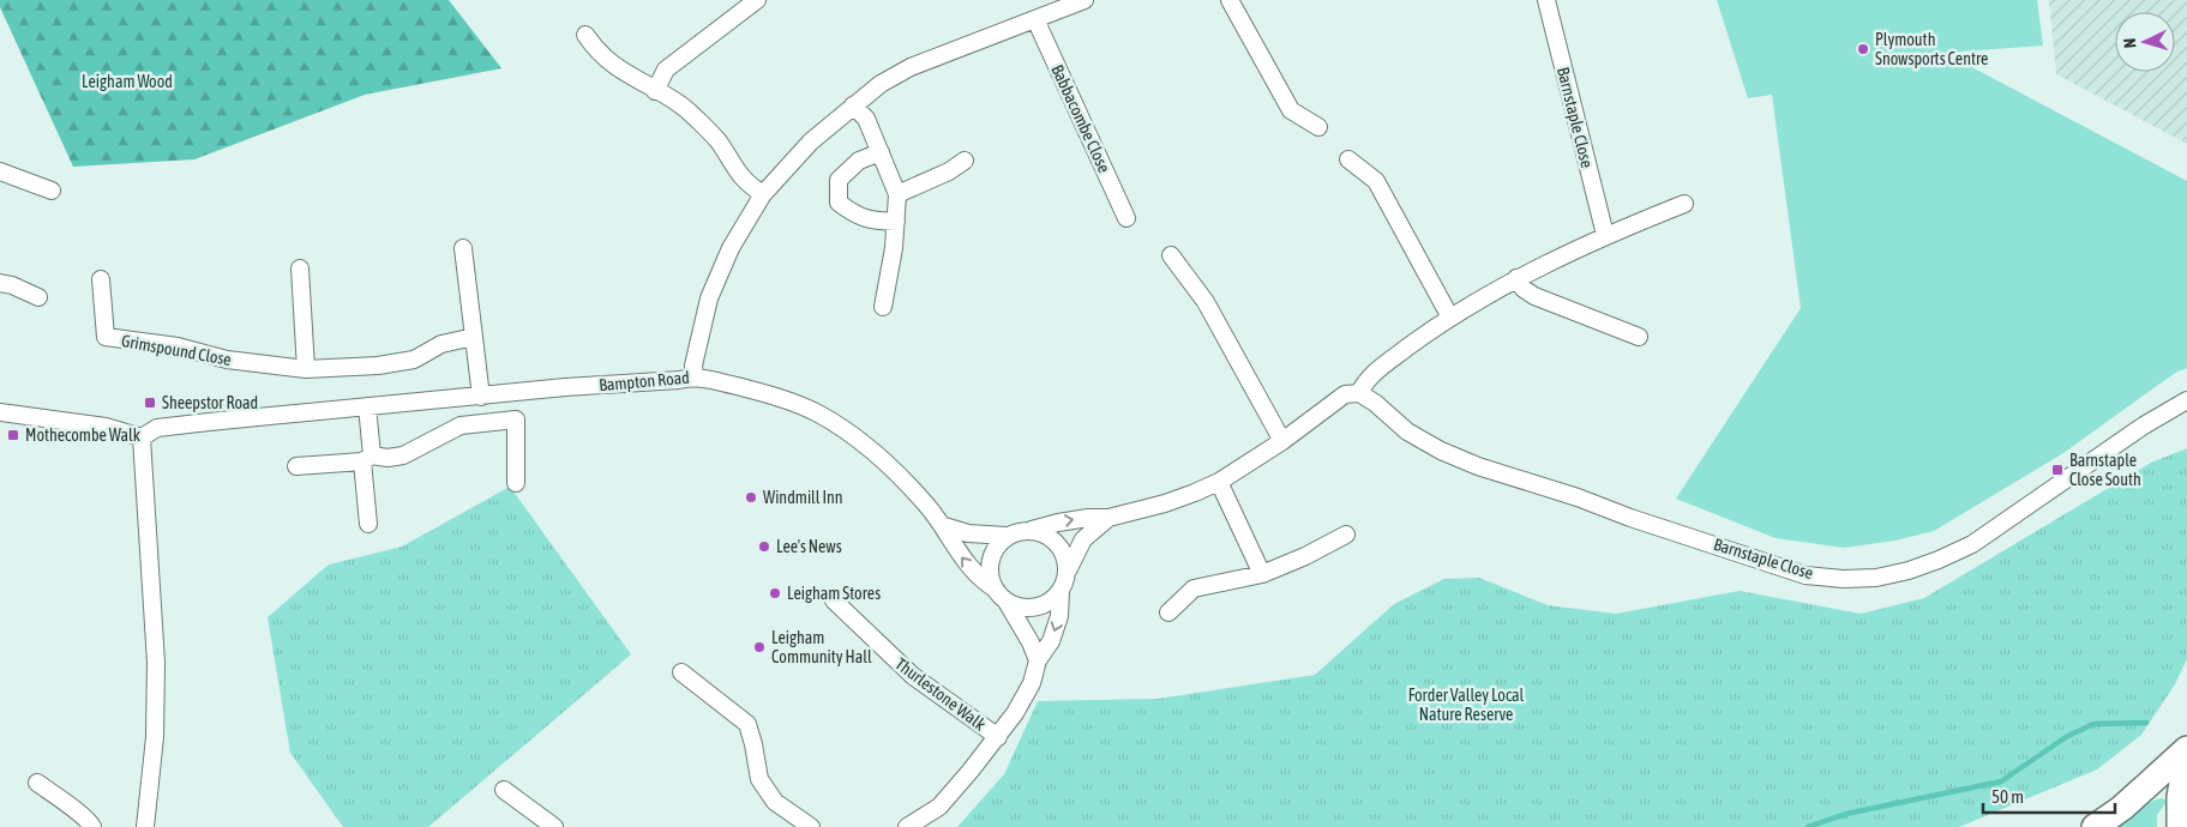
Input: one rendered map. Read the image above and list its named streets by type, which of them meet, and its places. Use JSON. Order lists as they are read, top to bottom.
{
  "streets": {
    "street": [
      "Barnstaple Close",
      "Babbacombe Close",
      "Grimspound Close",
      "Bampton Road",
      "Thurlestone Walk"
    ]
  },
  "crossings": [
    ["Bampton Road", "Thurlestone Walk"]
  ],
  "parks": ["Leigham Wood", "Forder Valley Local Nature Reserve"],
  "places": {
    "other": [
      "Plymouth Snowsports Centre",
      "Windmill Inn",
      "Lee's News",
      "Leigham Stores",
      "Leigham Community Hall"
    ],
    "transit": ["Sheepstor Road", "Mothecombe Walk", "Barnstaple Close South"]
  },
  "scale_bar": "50 m",
  "north": "left"
}
